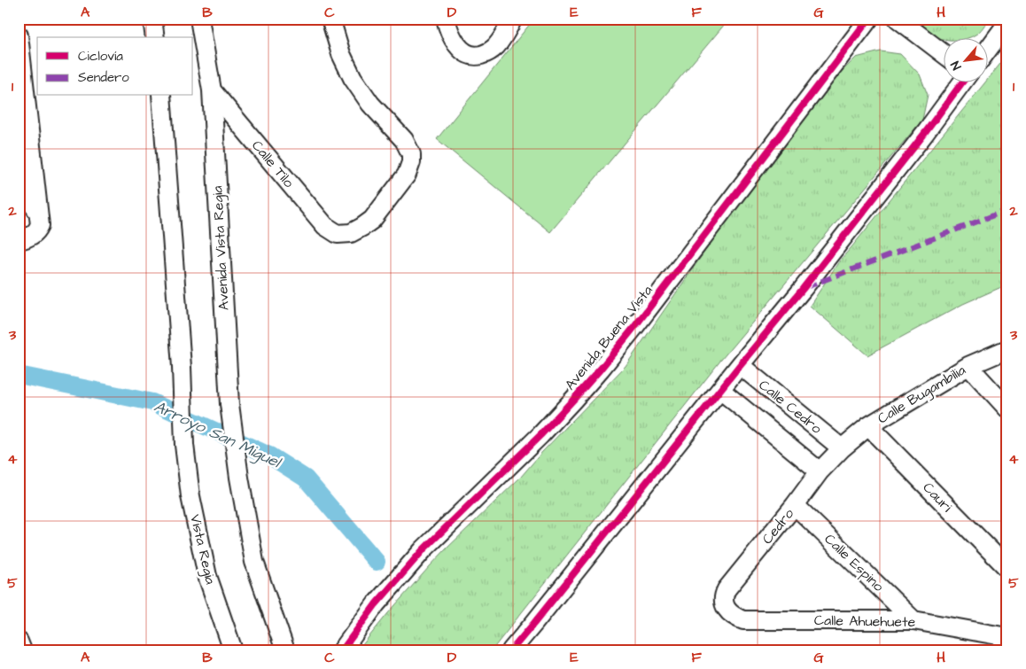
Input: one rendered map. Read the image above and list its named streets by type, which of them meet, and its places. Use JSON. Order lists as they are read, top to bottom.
{
  "streets": {
    "street": [
      "Calle Tilo",
      "Avenida Vista Regia",
      "Avenida Buena Vista",
      "Calle Bugambilia",
      "Calle Cedro",
      "Cauri",
      "Cedro",
      "Vista Regia",
      "Calle Espino",
      "Calle Ahuehuete"
    ]
  },
  "crossings": [
    ["Calle Tilo", "Avenida Vista Regia"],
    ["Calle Bugambilia", "Calle Cedro"],
    ["Calle Bugambilia", "Cauri"],
    ["Calle Bugambilia", "Cedro"],
    ["Calle Cedro", "Cedro"],
    ["Cedro", "Calle Espino"],
    ["Cedro", "Calle Ahuehuete"],
    ["Calle Espino", "Calle Ahuehuete"]
  ],
  "water": ["Arroyo San Miguel"],
  "legend": ["Ciclovía", "Sendero"],
  "north": "bottom left",
  "grid": {
    "columns": [
      "A",
      "B",
      "C",
      "D",
      "E",
      "F",
      "G",
      "H"
    ],
    "rows": [
      "1",
      "2",
      "3",
      "4",
      "5"
    ]
  }
}
